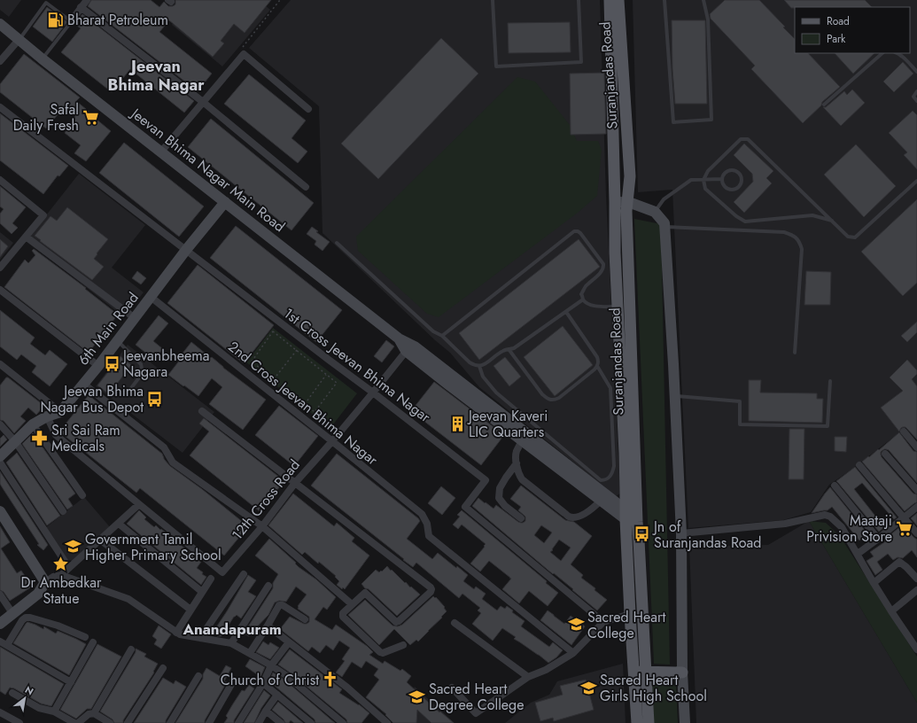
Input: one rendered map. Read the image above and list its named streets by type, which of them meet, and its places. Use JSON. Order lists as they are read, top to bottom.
{
  "streets": {
    "main road": ["Suranjandas Road", "Jeevan Bhima Nagar Main Road", "6th Main Road"],
    "street": ["1st Cross Jeevan Bhima Nagar", "2nd Cross Jeevan Bhima Nagar", "12th Cross Road"]
  },
  "crossings": [
    ["Suranjandas Road", "Jeevan Bhima Nagar Main Road"],
    ["Jeevan Bhima Nagar Main Road", "6th Main Road"],
    ["Jeevan Bhima Nagar Main Road", "12th Cross Road"],
    ["6th Main Road", "1st Cross Jeevan Bhima Nagar"],
    ["6th Main Road", "2nd Cross Jeevan Bhima Nagar"],
    ["1st Cross Jeevan Bhima Nagar", "12th Cross Road"],
    ["2nd Cross Jeevan Bhima Nagar", "12th Cross Road"]
  ],
  "districts": ["Jeevan Bhima Nagar", "Anandapuram"],
  "places": {
    "fuel station": ["Bharat Petroleum"],
    "supermarket": ["Safal Daily Fresh", "Maataji Privision Store"],
    "bus stop": ["Jeevanbheema Nagara", "Jeevan Bhima Nagar Bus Depot", "Jn of Suranjandas Road"],
    "building": ["Jeevan Kaveri LIC Quarters"],
    "pharmacy": ["Sri Sai Ram Medicals"],
    "school or university": [
      "Government Tamil Higher Primary School",
      "Sacred Heart College",
      "Sacred Heart Girls High School",
      "Sacred Heart Degree College"
    ],
    "place": ["Dr Ambedkar Statue"],
    "church": ["Church of Christ"]
  },
  "legend": ["Road", "Park"],
  "north": "top right"
}
